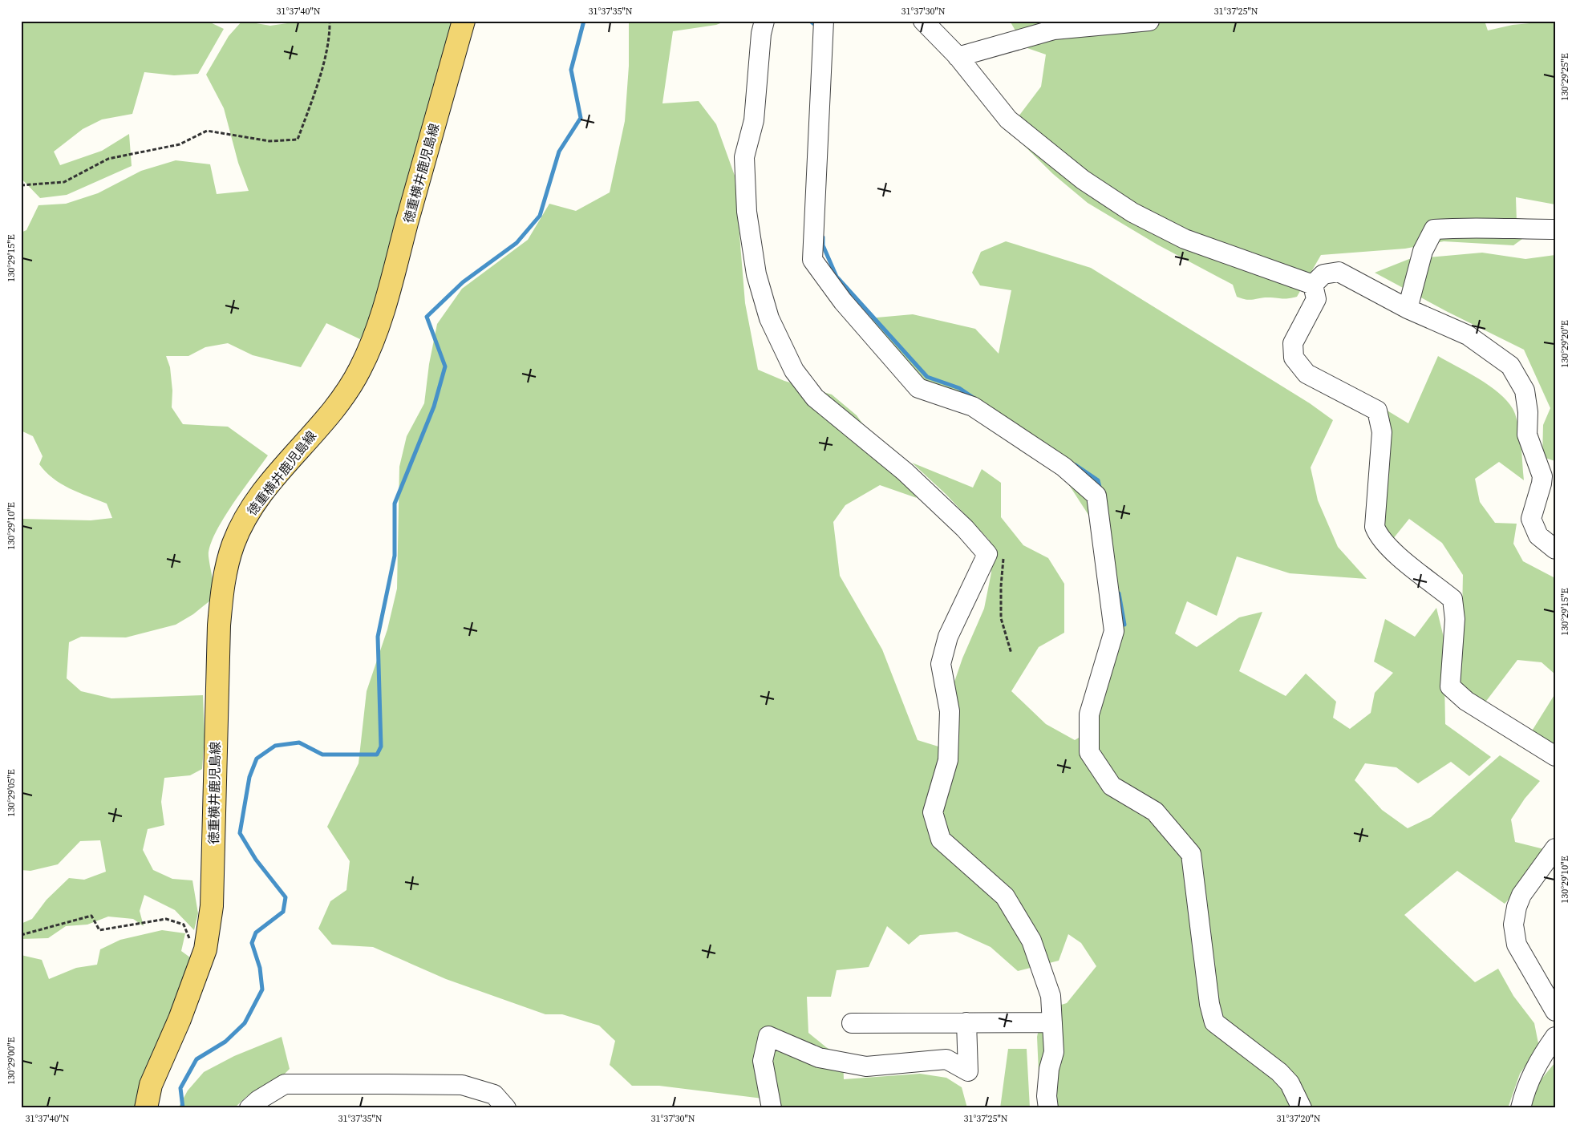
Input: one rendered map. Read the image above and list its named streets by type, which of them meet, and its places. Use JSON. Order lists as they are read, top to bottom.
{
  "streets": {
    "main road": ["徳重横井鹿児島線"]
  },
  "coordinates": [
    "31°37'40\"N",
    "31°37'35\"N",
    "31°37'30\"N",
    "31°37'25\"N",
    "130°29'25\"E",
    "130°29'15\"E",
    "130°29'20\"E",
    "130°29'10\"E",
    "130°29'05\"E",
    "130°29'00\"E",
    "31°37'20\"N"
  ]
}
